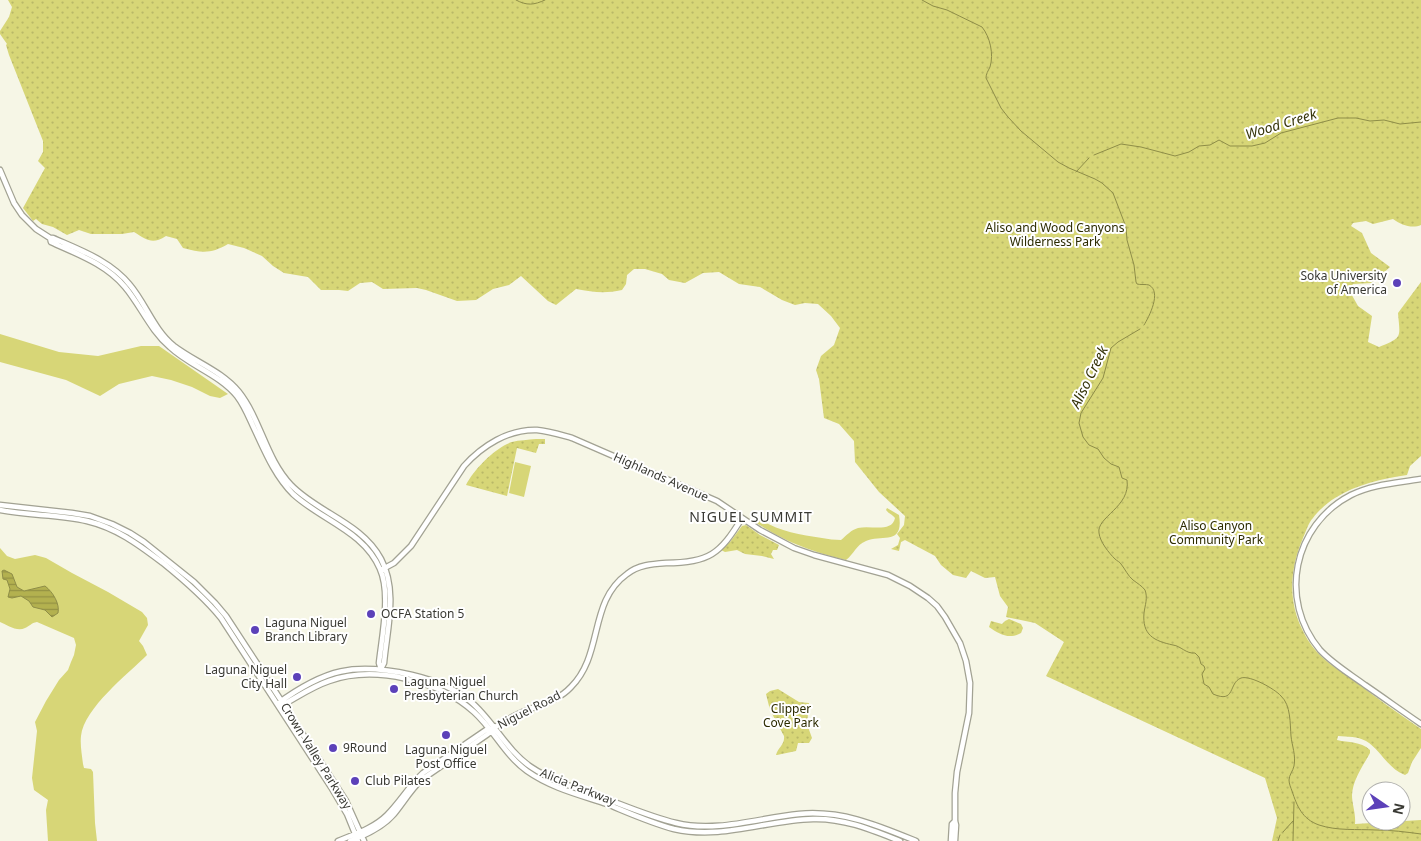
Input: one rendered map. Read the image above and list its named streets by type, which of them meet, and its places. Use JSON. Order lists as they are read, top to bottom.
{
  "streets": {
    "main road": [
      "Highlands Avenue",
      "Niguel Road",
      "Crown Valley Parkway",
      "Alicia Parkway"
    ]
  },
  "crossings": [
    ["Highlands Avenue", "Niguel Road"],
    ["Niguel Road", "Crown Valley Parkway"],
    ["Niguel Road", "Alicia Parkway"],
    ["Crown Valley Parkway", "Alicia Parkway"]
  ],
  "districts": ["NIGUEL SUMMIT"],
  "water": ["Wood Creek", "Aliso Creek"],
  "parks": ["Aliso and Wood Canyons Wilderness Park", "Aliso Canyon Community Park", "Clipper Cove Park"],
  "places": [
    "Soka University of America",
    "OCFA Station 5",
    "Laguna Niguel Branch Library",
    "Laguna Niguel City Hall",
    "Laguna Niguel Presbyterian Church",
    "Laguna Niguel Post Office",
    "9Round",
    "Club Pilates"
  ],
  "north": "right"
}
